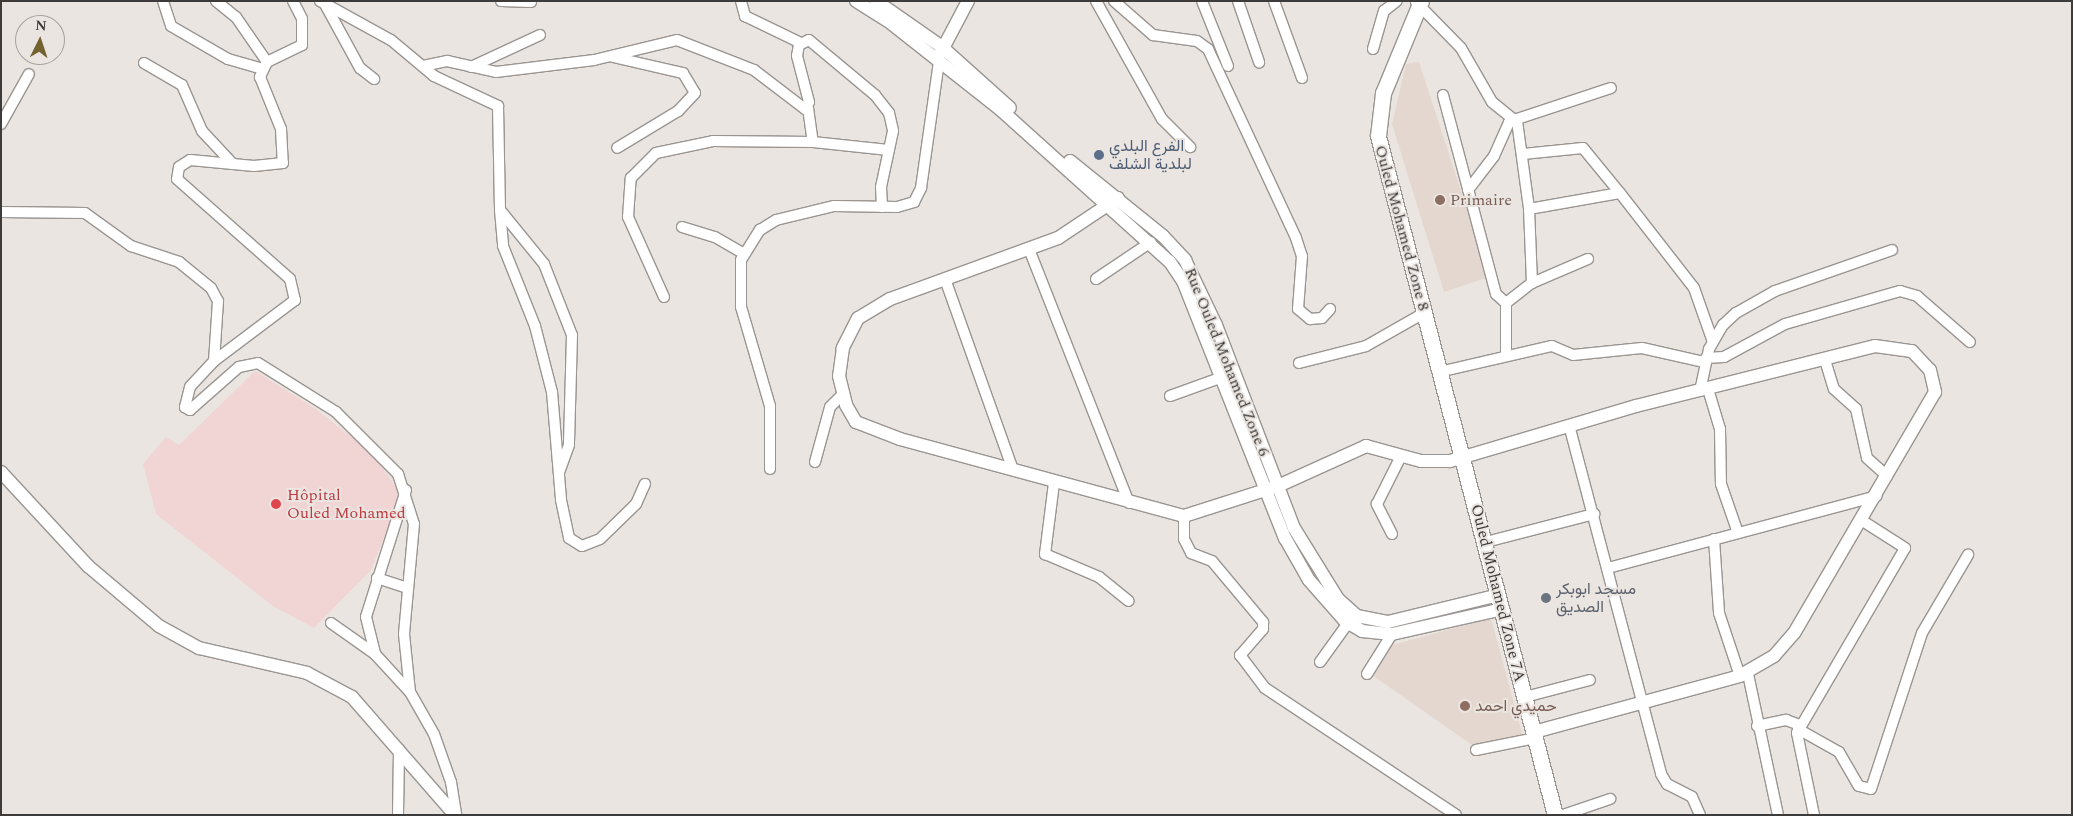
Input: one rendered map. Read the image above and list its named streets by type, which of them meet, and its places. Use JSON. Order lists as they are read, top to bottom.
{
  "streets": {
    "main road": ["Ouled Mohamed Zone 8", "Ouled Mohamed Zone 7A"],
    "street": ["Rue Ouled Mohamed Zone 6"]
  },
  "crossings": [
    ["Ouled Mohamed Zone 8", "Ouled Mohamed Zone 7A"],
    ["Rue Ouled Mohamed Zone 6", "Ouled Mohamed Zone 7A"]
  ],
  "places": [
    "الفرع البلدي لبلدية الشلف",
    "Primaire",
    "Hôpital Ouled Mohamed",
    "مسجد ابوبكر الصديق",
    "حميدي احمد"
  ],
  "north": "top"
}
